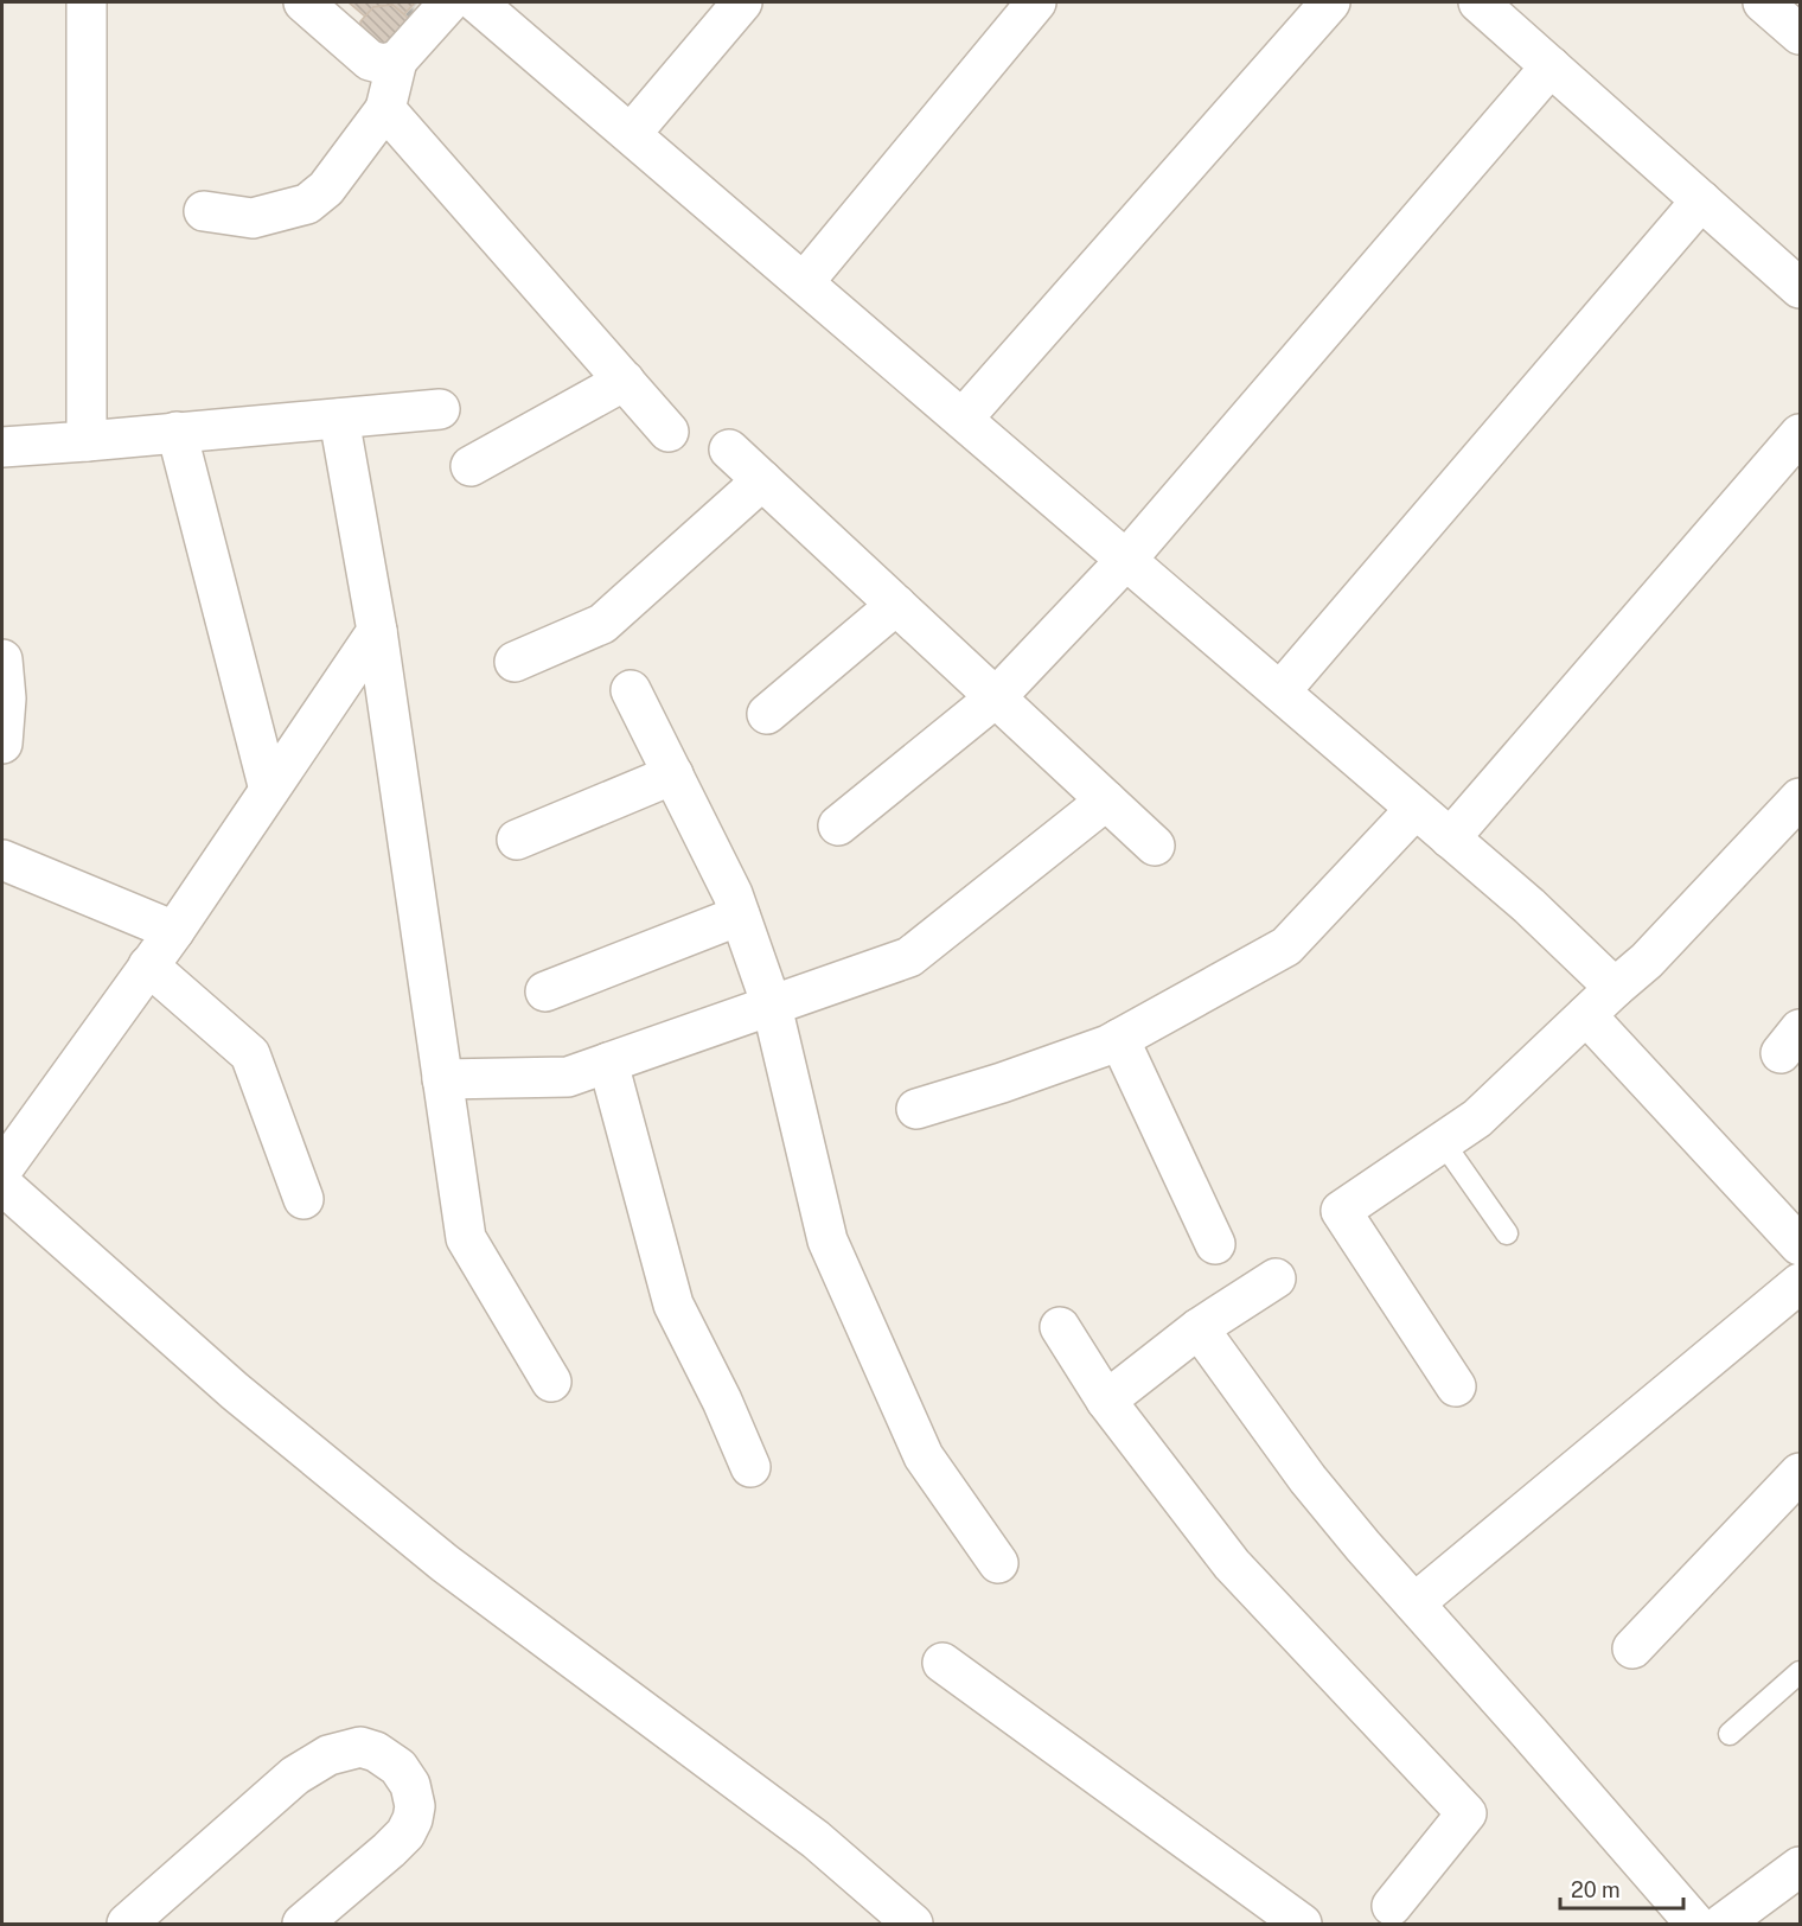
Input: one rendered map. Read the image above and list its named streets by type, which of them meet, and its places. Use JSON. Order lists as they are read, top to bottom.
{
  "scale_bar": "20 m"
}
